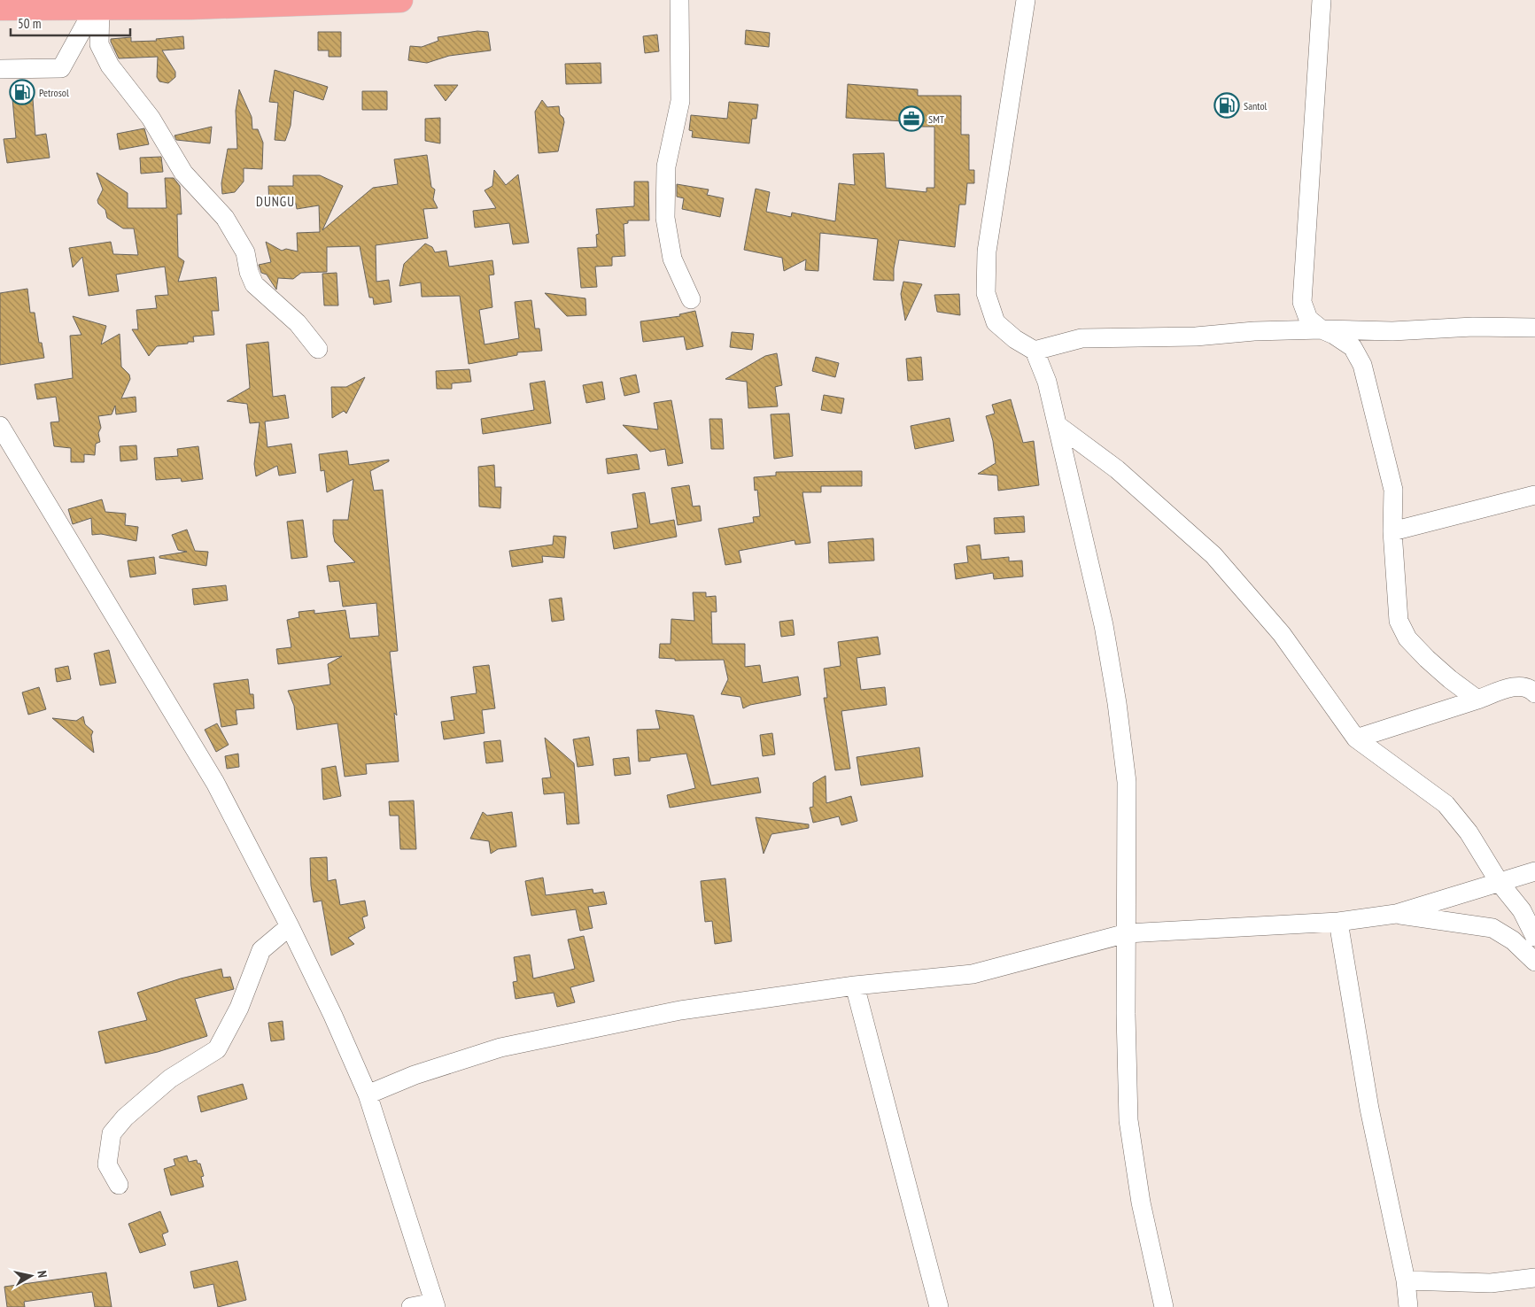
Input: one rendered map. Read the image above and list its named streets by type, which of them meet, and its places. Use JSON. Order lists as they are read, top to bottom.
{
  "districts": ["DUNGU"],
  "places": {
    "fuel station": ["Petrosol", "Santol"],
    "office": ["SMT"]
  },
  "scale_bar": "50 m",
  "north": "right"
}
